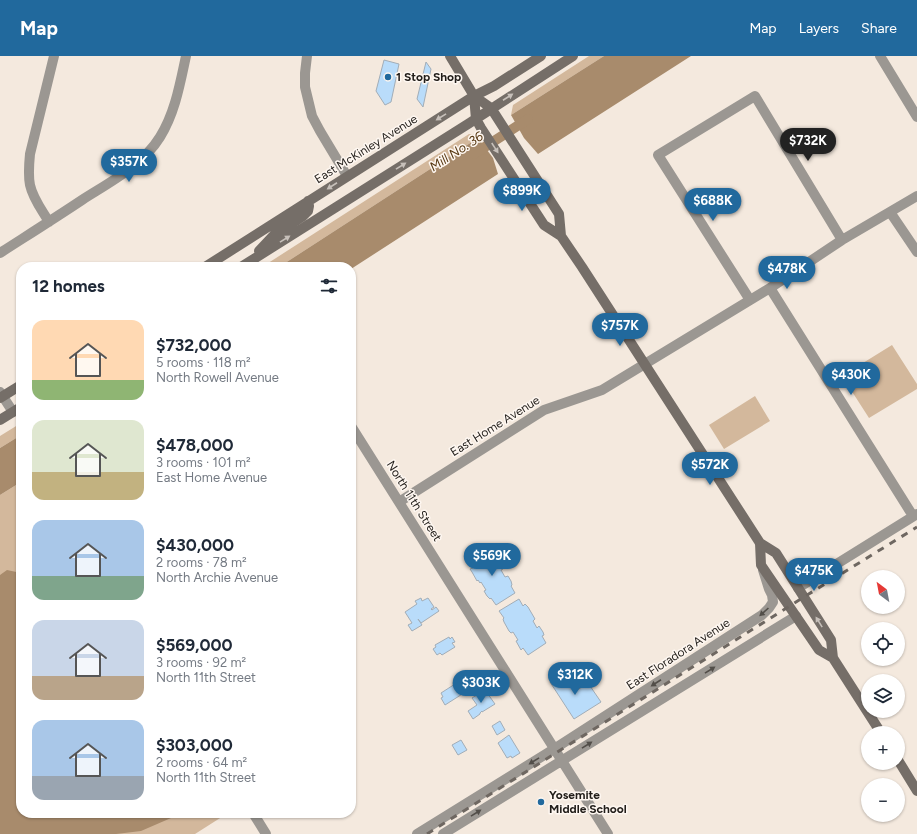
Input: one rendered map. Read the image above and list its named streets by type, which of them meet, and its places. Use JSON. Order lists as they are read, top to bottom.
{
  "streets": {
    "main road": ["East McKinley Avenue"],
    "street": ["East Home Avenue", "North 11th Street", "East Floradora Avenue"]
  },
  "crossings": [
    ["East Home Avenue", "North 11th Street"],
    ["North 11th Street", "East Floradora Avenue"]
  ],
  "water": ["Mill No. 36"],
  "places": ["1 Stop Shop", "Yosemite Middle School"],
  "north": "top left",
  "page": {
    "header": "Map",
    "nav": ["Map", "Layers", "Share"],
    "price": [
      "$732K",
      "$357K",
      "$899K",
      "$688K",
      "$478K",
      "$757K",
      "$430K",
      "$572K",
      "$569K",
      "$475K",
      "$312K",
      "$303K"
    ],
    "heading": "12 homes",
    "list": [
      {
        "name": "$732,000",
        "note": "5 rooms · 118 m² · North Rowell Avenue"
      },
      {
        "name": "$478,000",
        "note": "3 rooms · 101 m² · East Home Avenue"
      },
      {
        "name": "$430,000",
        "note": "2 rooms · 78 m² · North Archie Avenue"
      },
      {
        "name": "$569,000",
        "note": "3 rooms · 92 m² · North 11th Street"
      },
      {
        "name": "$303,000",
        "note": "2 rooms · 64 m² · North 11th Street"
      }
    ],
    "map_buttons": ["+", "−"]
  }
}
